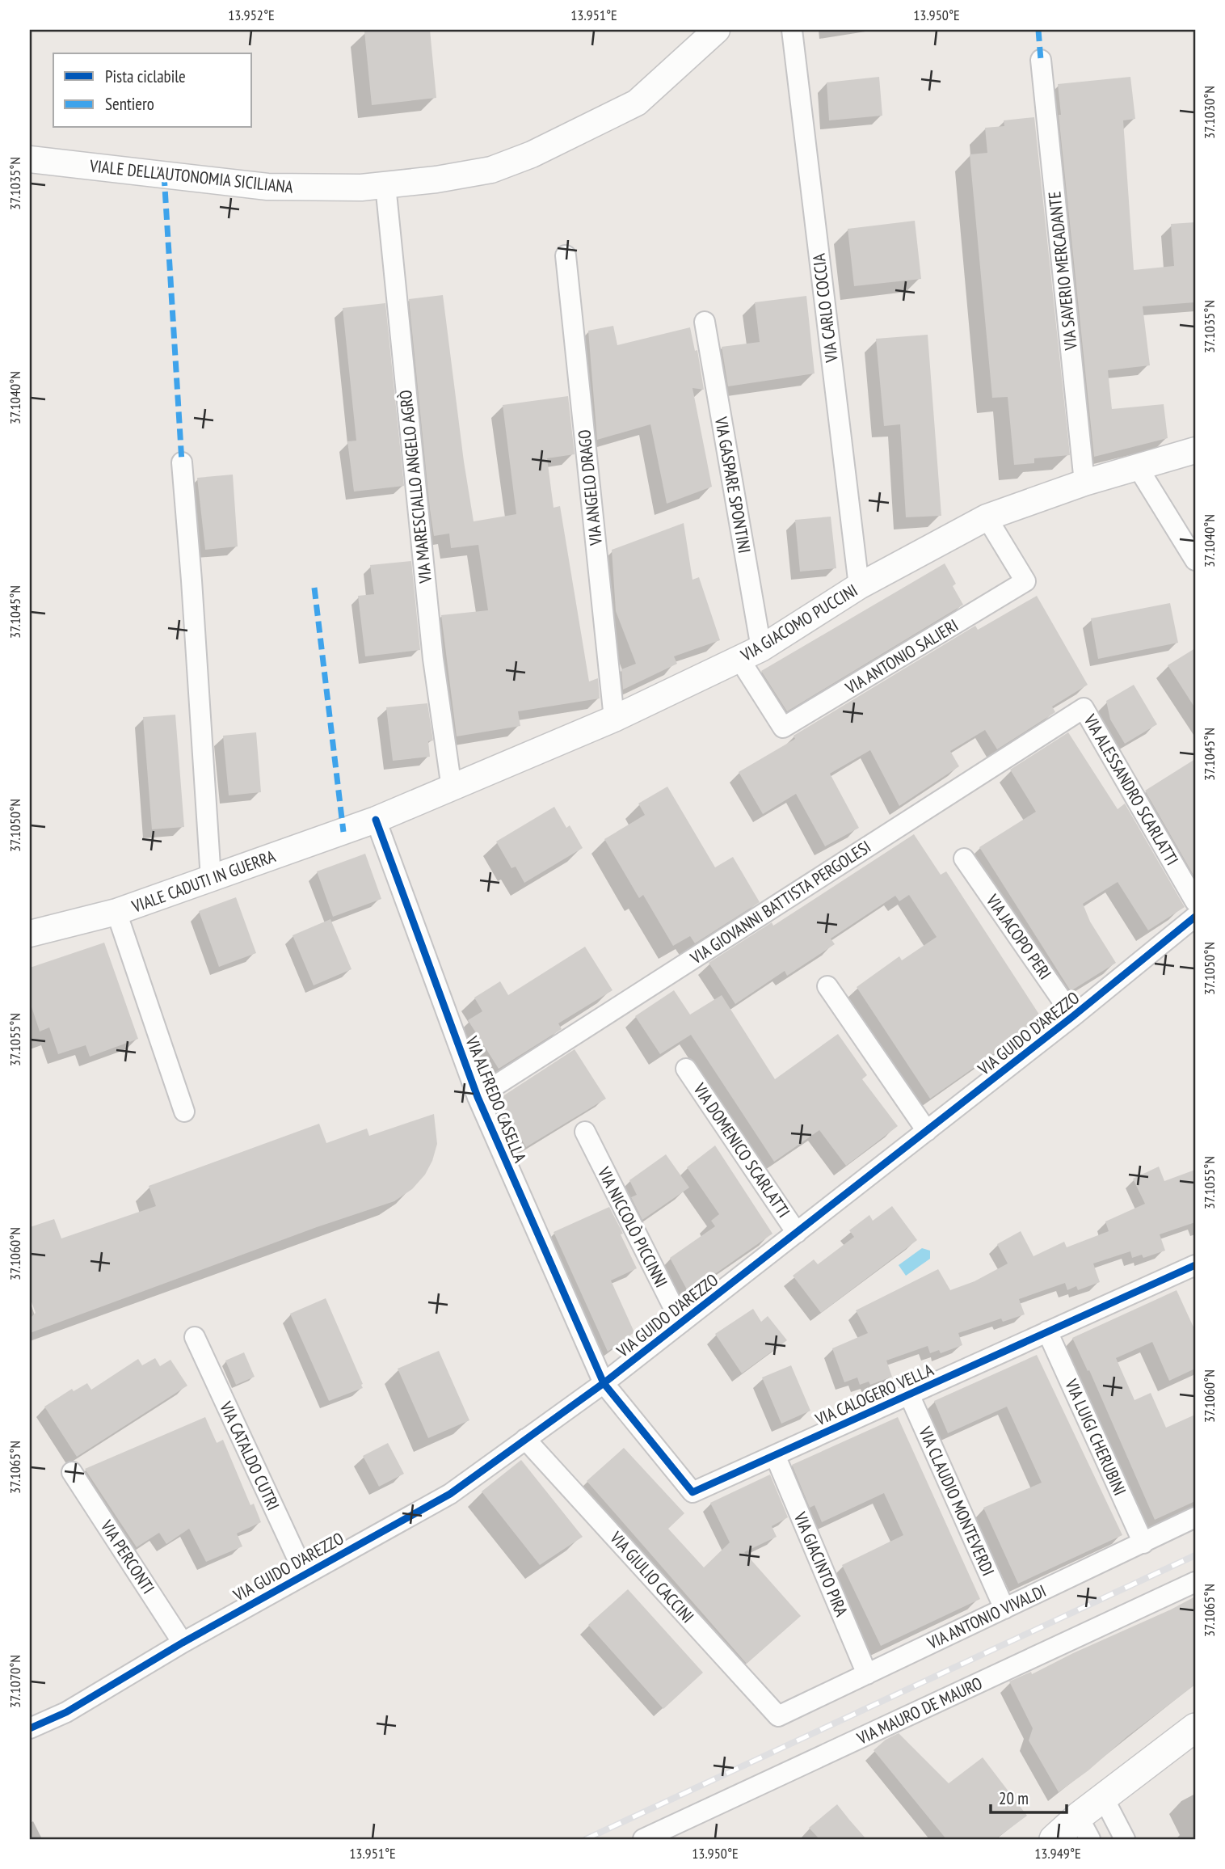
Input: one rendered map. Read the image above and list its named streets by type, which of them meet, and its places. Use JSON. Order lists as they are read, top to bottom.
{
  "streets": {
    "street": [
      "VIALE DELL'AUTONOMIA SICILIANA",
      "VIA SAVERIO MERCADANTE",
      "VIA CARLO COCCIA",
      "VIA GASPARE SPONTINI",
      "VIA MARESCIALLO ANGELO AGRÒ",
      "VIA ANGELO DRAGO",
      "VIA GIACOMO PUCCINI",
      "VIA ANTONIO SALIERI",
      "VIA ALESSANDRO SCARLATTI",
      "VIALE CADUTI IN GUERRA",
      "VIA GIOVANNI BATTISTA PERGOLESI",
      "VIA JACOPO PERI",
      "VIA GUIDO D'AREZZO",
      "VIA ALFREDO CASELLA",
      "VIA DOMENICO SCARLATTI",
      "VIA NICCOLÒ PICCINNI",
      "VIA CALOGERO VELLA",
      "VIA LUIGI CHERUBINI",
      "VIA CATALDO CUTRI",
      "VIA CLAUDIO MONTEVERDI",
      "VIA PERCONTI",
      "VIA GIACINTO PIRA",
      "VIA GIULIO CACCINI",
      "VIA ANTONIO VIVALDI",
      "VIA MAURO DE MAURO"
    ]
  },
  "crossings": [
    ["VIALE DELL'AUTONOMIA SICILIANA", "VIA MARESCIALLO ANGELO AGRÒ"],
    ["VIA SAVERIO MERCADANTE", "VIA GIACOMO PUCCINI"],
    ["VIA CARLO COCCIA", "VIA GIACOMO PUCCINI"],
    ["VIA GASPARE SPONTINI", "VIA GIACOMO PUCCINI"],
    ["VIA GASPARE SPONTINI", "VIA ANTONIO SALIERI"],
    ["VIA MARESCIALLO ANGELO AGRÒ", "VIA GIACOMO PUCCINI"],
    ["VIA ANGELO DRAGO", "VIA GIACOMO PUCCINI"],
    ["VIA GIACOMO PUCCINI", "VIA ANTONIO SALIERI"],
    ["VIA GIACOMO PUCCINI", "VIALE CADUTI IN GUERRA"],
    ["VIA GIACOMO PUCCINI", "VIA ALFREDO CASELLA"],
    ["VIA ALESSANDRO SCARLATTI", "VIA GIOVANNI BATTISTA PERGOLESI"],
    ["VIALE CADUTI IN GUERRA", "VIA ALFREDO CASELLA"],
    ["VIA GIOVANNI BATTISTA PERGOLESI", "VIA ALFREDO CASELLA"],
    ["VIA JACOPO PERI", "VIA GUIDO D'AREZZO"],
    ["VIA GUIDO D'AREZZO", "VIA ALFREDO CASELLA"],
    ["VIA GUIDO D'AREZZO", "VIA DOMENICO SCARLATTI"],
    ["VIA GUIDO D'AREZZO", "VIA NICCOLÒ PICCINNI"],
    ["VIA GUIDO D'AREZZO", "VIA CALOGERO VELLA"],
    ["VIA GUIDO D'AREZZO", "VIA CATALDO CUTRI"],
    ["VIA GUIDO D'AREZZO", "VIA PERCONTI"],
    ["VIA GUIDO D'AREZZO", "VIA GIULIO CACCINI"],
    ["VIA ALFREDO CASELLA", "VIA CALOGERO VELLA"],
    ["VIA CALOGERO VELLA", "VIA LUIGI CHERUBINI"],
    ["VIA CALOGERO VELLA", "VIA CLAUDIO MONTEVERDI"],
    ["VIA CALOGERO VELLA", "VIA GIACINTO PIRA"],
    ["VIA LUIGI CHERUBINI", "VIA ANTONIO VIVALDI"],
    ["VIA CLAUDIO MONTEVERDI", "VIA ANTONIO VIVALDI"],
    ["VIA GIACINTO PIRA", "VIA ANTONIO VIVALDI"],
    ["VIA GIULIO CACCINI", "VIA ANTONIO VIVALDI"]
  ],
  "legend": ["Pista ciclabile", "Sentiero"],
  "scale_bar": "20 m",
  "coordinates": [
    "13.952°E",
    "13.951°E",
    "13.950°E",
    "37.1030°N",
    "37.1035°N",
    "37.1040°N",
    "37.1045°N",
    "37.1050°N",
    "37.1055°N",
    "37.1060°N",
    "37.1065°N",
    "37.1070°N",
    "13.949°E"
  ]
}
